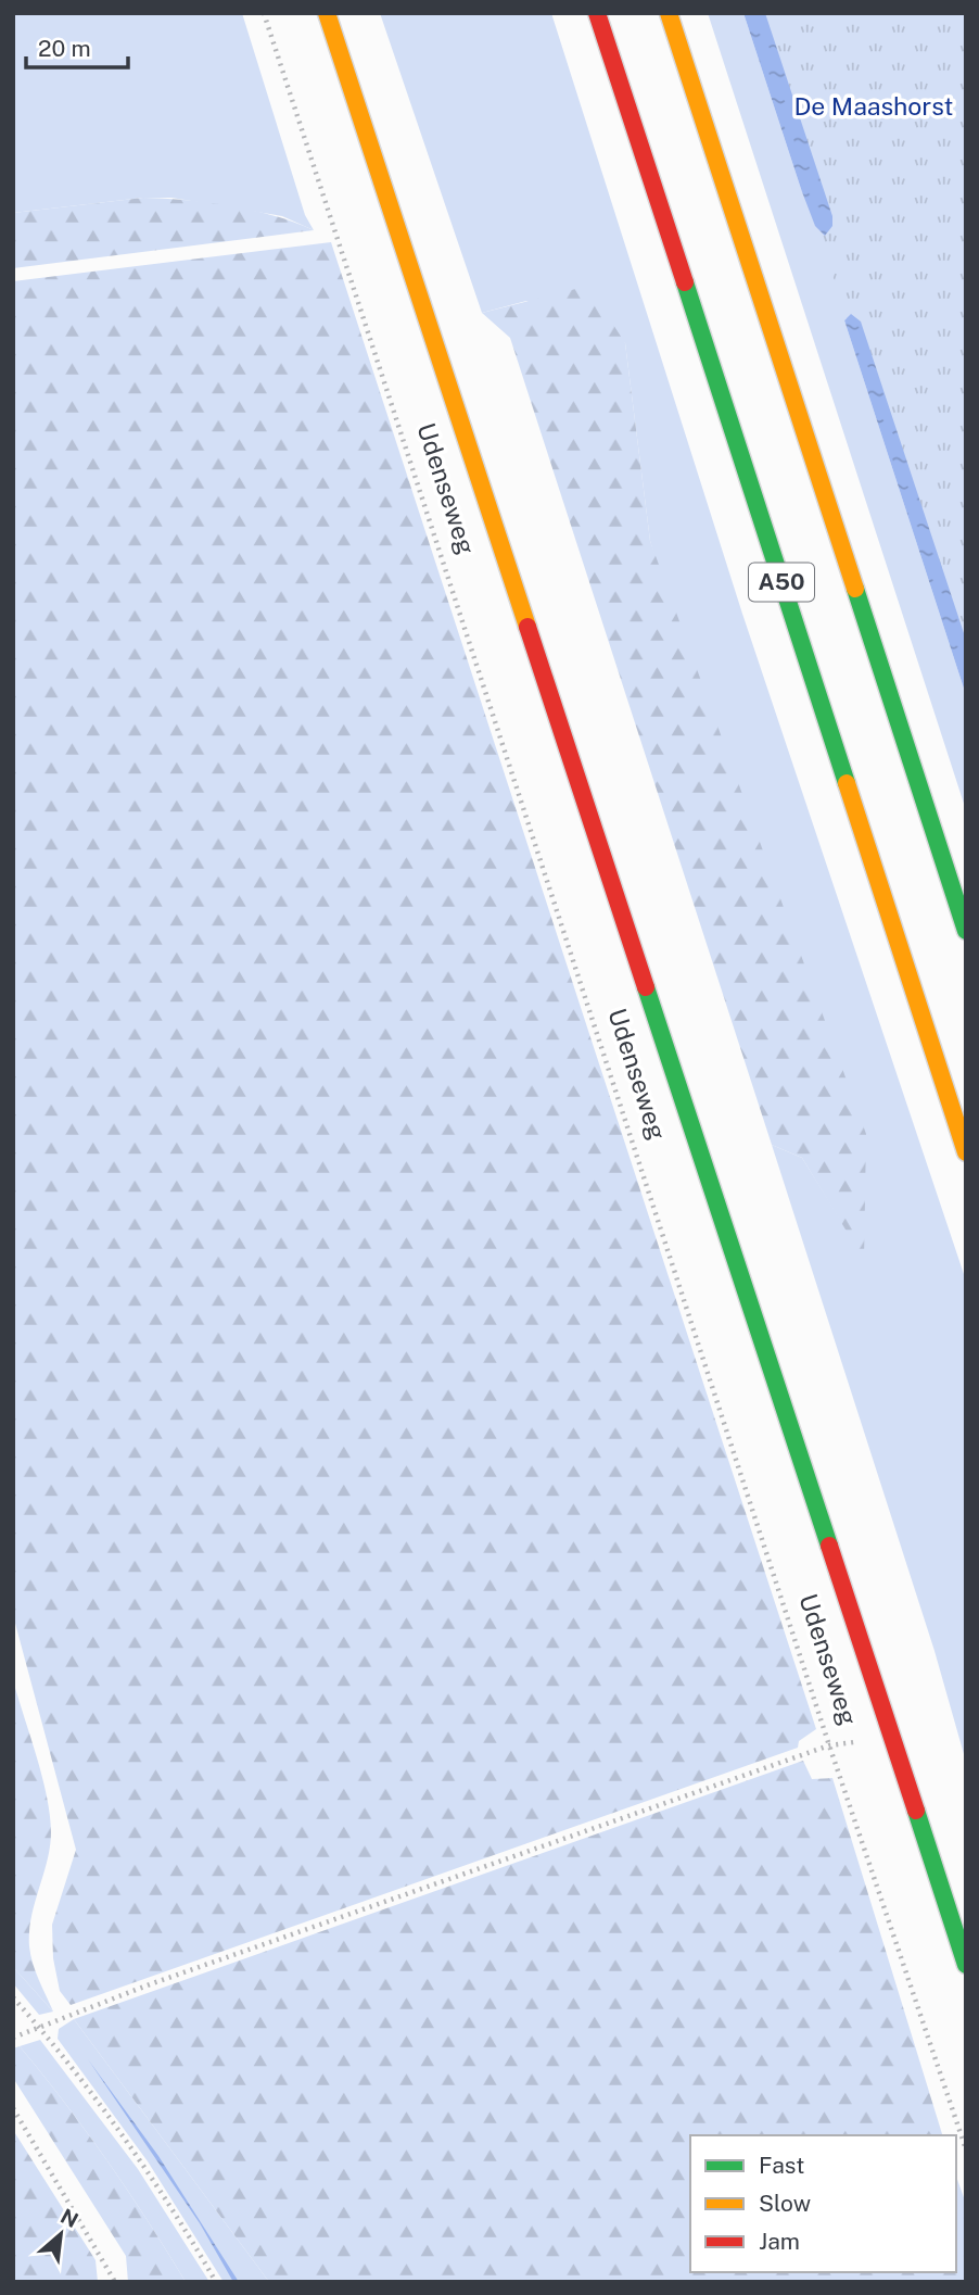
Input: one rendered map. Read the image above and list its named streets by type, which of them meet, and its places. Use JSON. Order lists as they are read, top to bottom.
{
  "streets": {
    "main road": ["Udenseweg", "A50"]
  },
  "parks": ["De Maashorst"],
  "legend": ["Fast", "Slow", "Jam"],
  "scale_bar": "20 m",
  "north": "top right"
}
